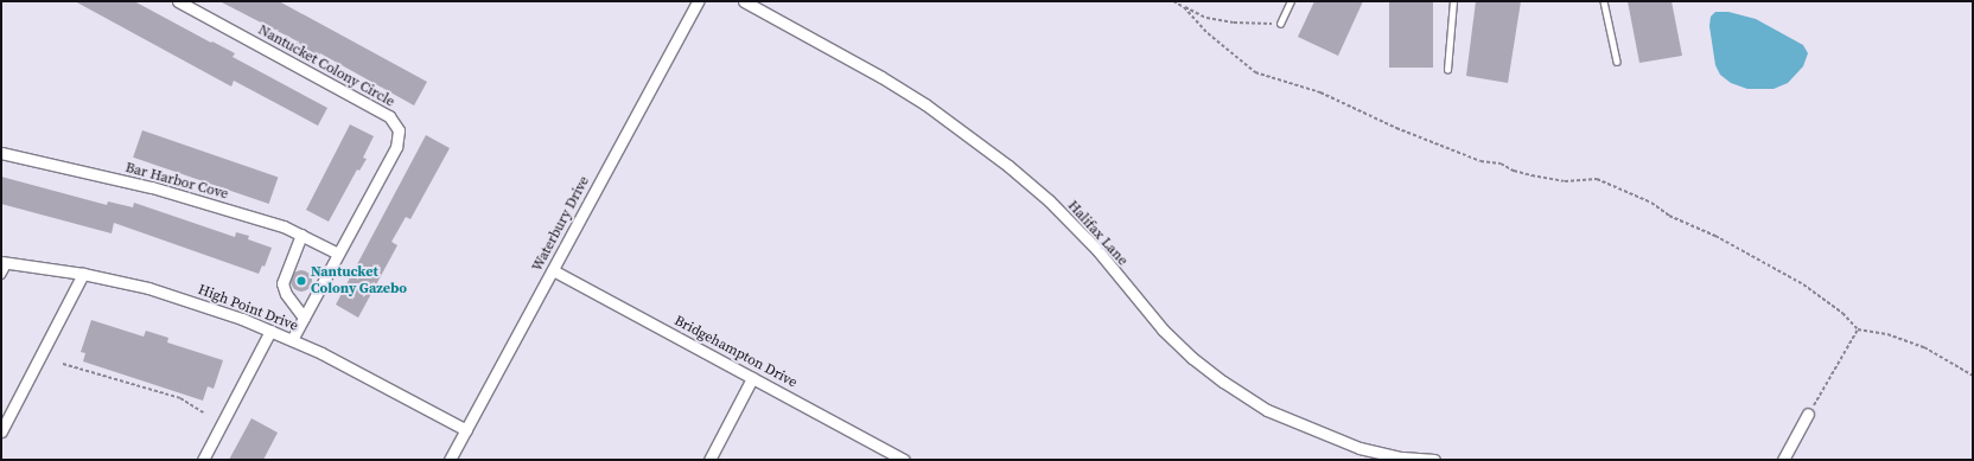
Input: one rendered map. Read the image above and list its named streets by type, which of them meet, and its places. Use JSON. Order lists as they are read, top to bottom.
{
  "streets": {
    "street": [
      "Nantucket Colony Circle",
      "Bar Harbor Cove",
      "Waterbury Drive",
      "Halifax Lane",
      "High Point Drive",
      "Bridgehampton Drive"
    ]
  },
  "crossings": [
    ["Nantucket Colony Circle", "Bar Harbor Cove"],
    ["Nantucket Colony Circle", "High Point Drive"],
    ["Waterbury Drive", "High Point Drive"],
    ["Waterbury Drive", "Bridgehampton Drive"]
  ],
  "places": ["Nantucket Colony Gazebo"]
}
